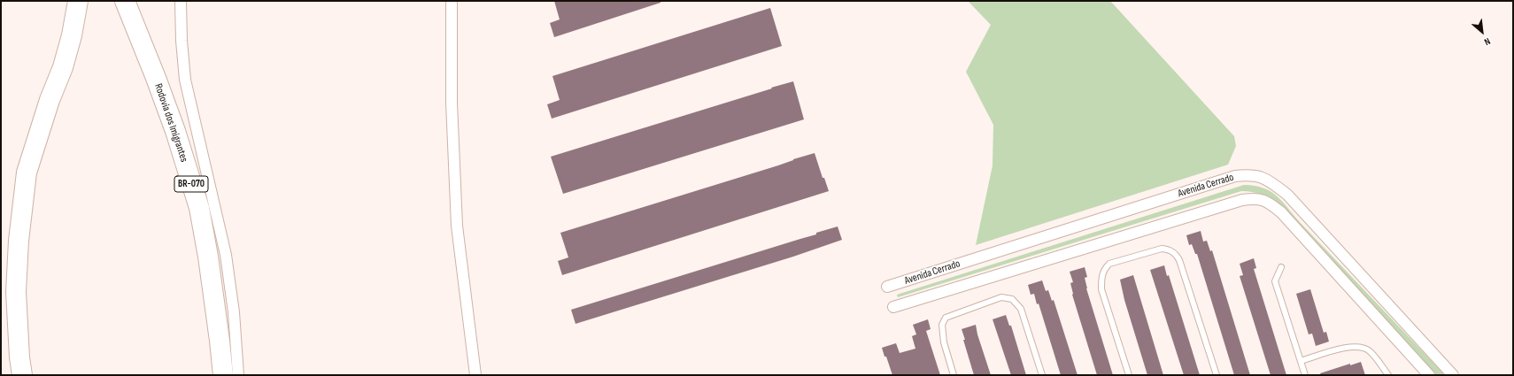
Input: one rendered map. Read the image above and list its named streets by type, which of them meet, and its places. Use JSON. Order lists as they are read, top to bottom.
{
  "streets": {
    "highway": ["Rodovia dos Imigrantes", "BR-070"],
    "street": ["Avenida Cerrado"]
  },
  "north": "bottom right"
}
